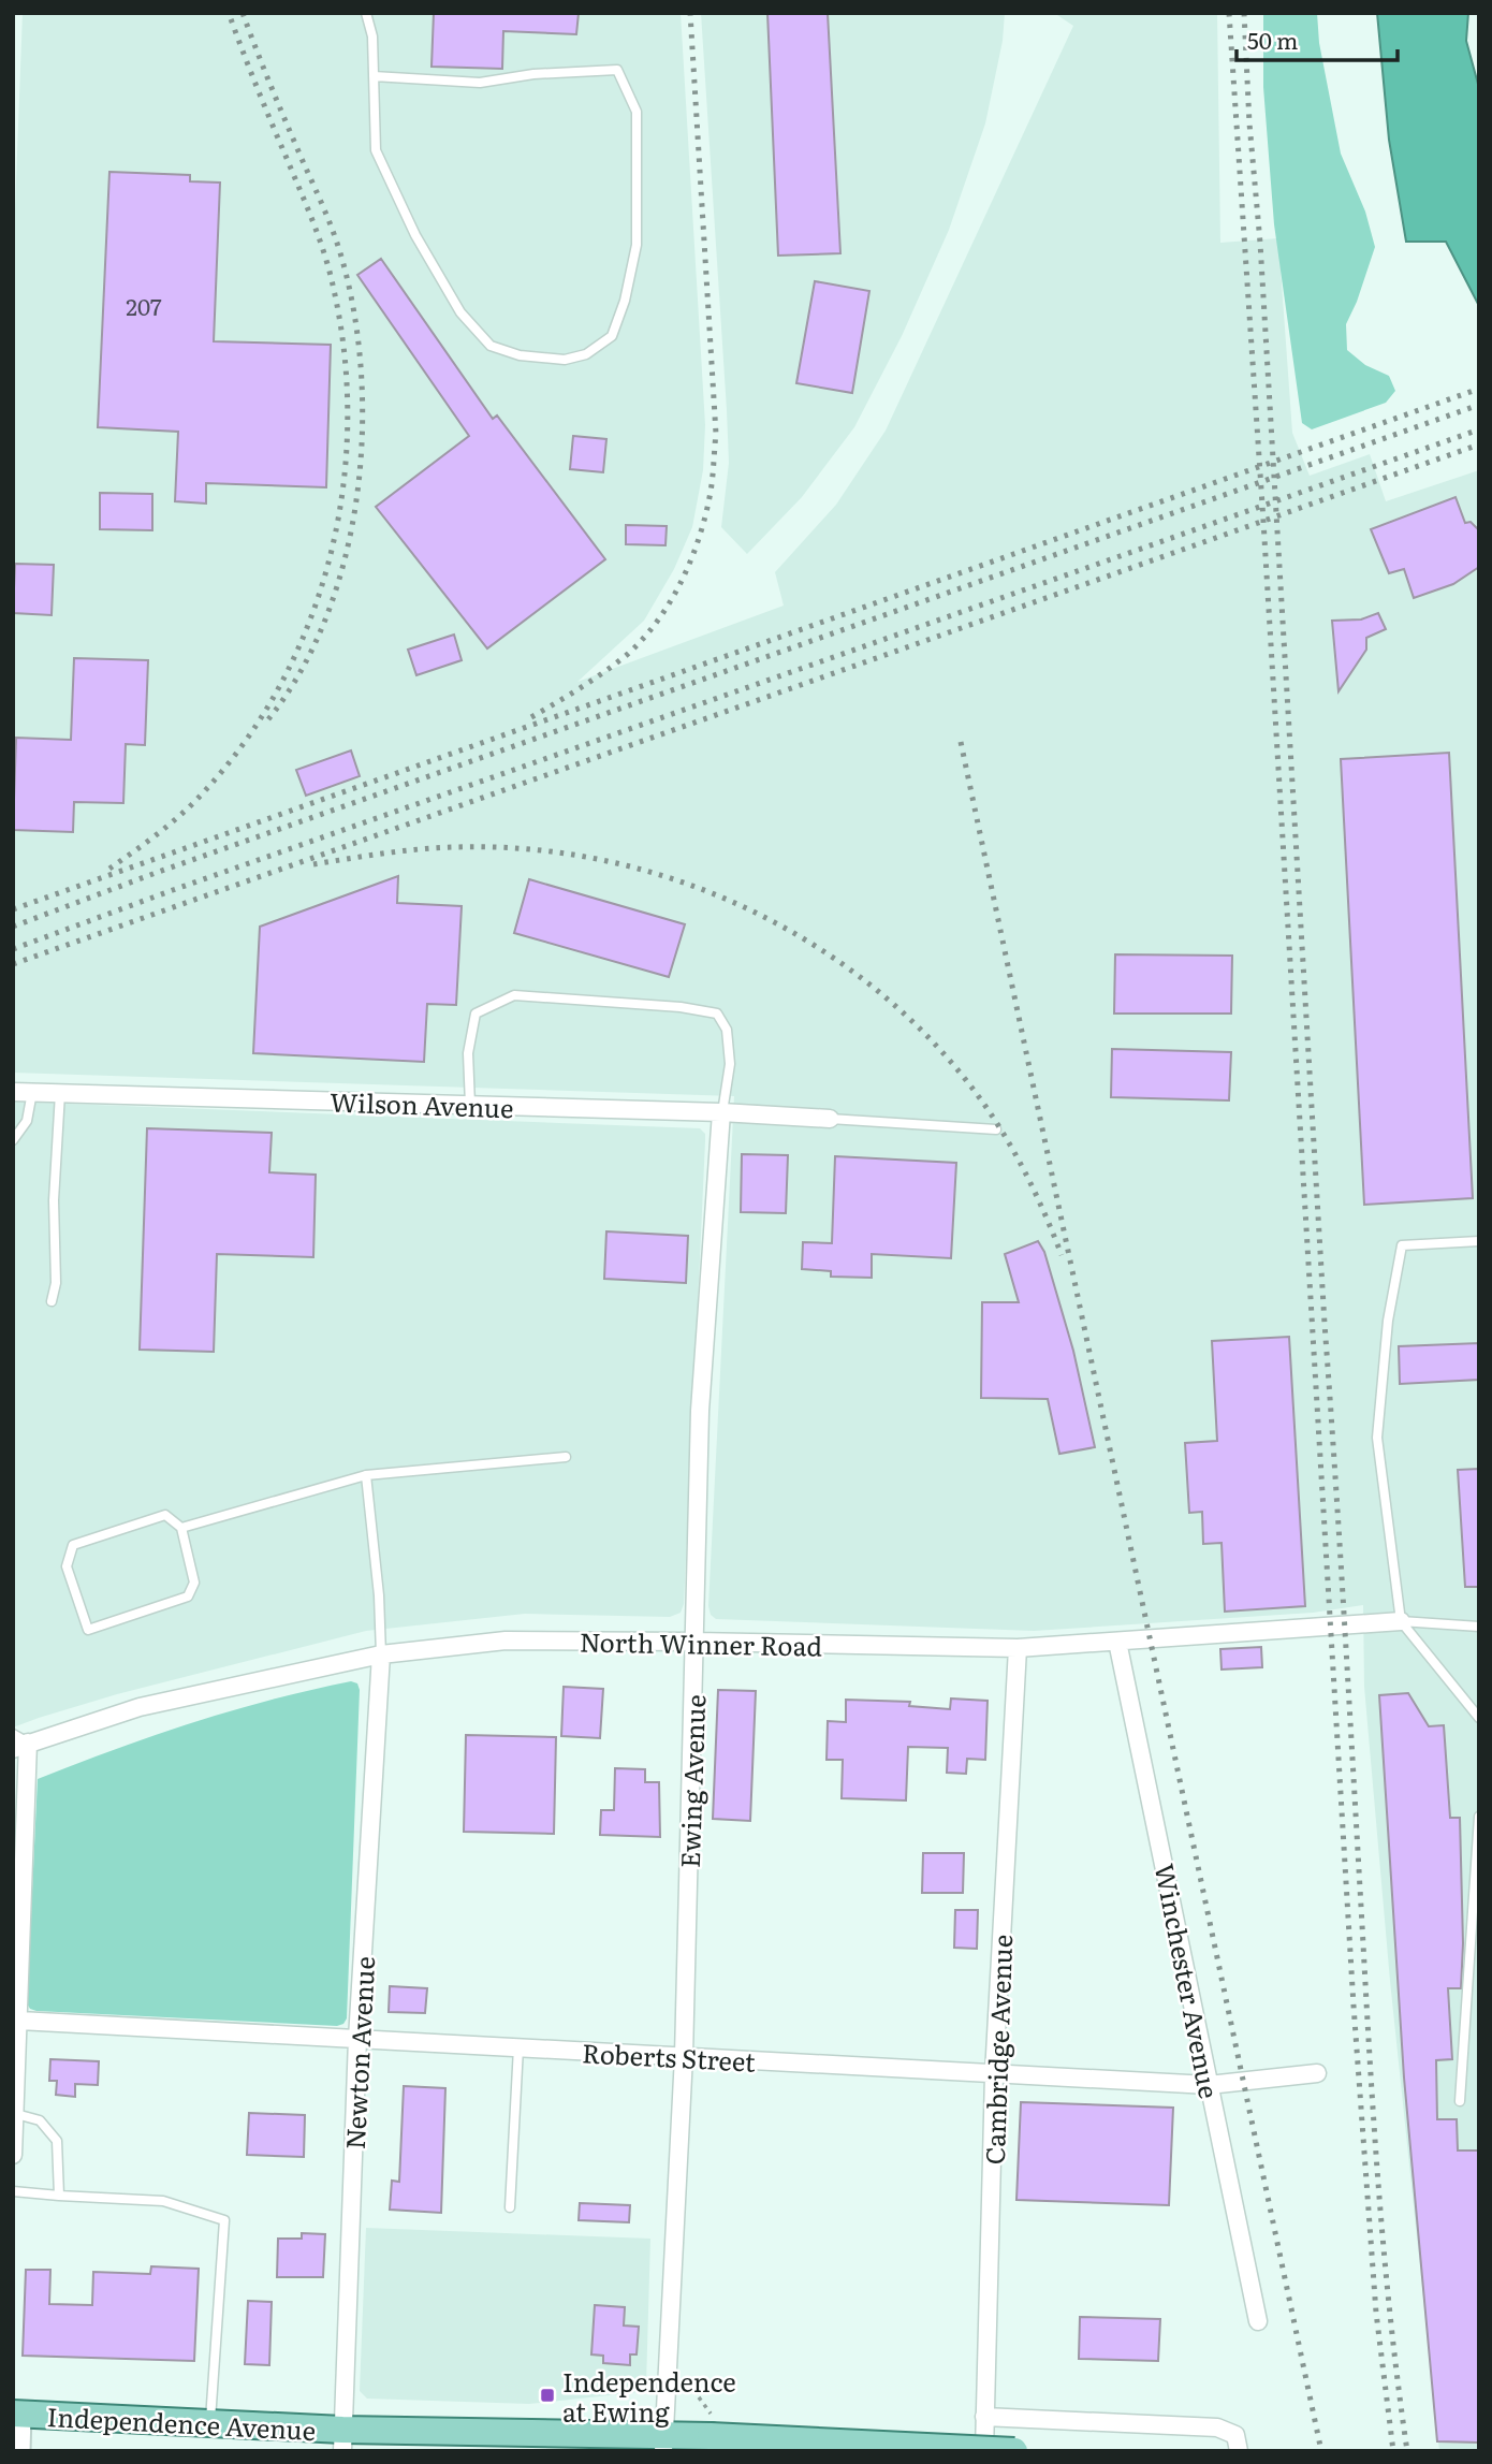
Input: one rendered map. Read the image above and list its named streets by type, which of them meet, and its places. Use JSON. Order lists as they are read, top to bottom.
{
  "streets": {
    "main road": ["Independence Avenue"],
    "street": [
      "Wilson Avenue",
      "North Winner Road",
      "Ewing Avenue",
      "Winchester Avenue",
      "Cambridge Avenue",
      "Newton Avenue",
      "Roberts Street"
    ]
  },
  "crossings": [
    ["Wilson Avenue", "Ewing Avenue"],
    ["North Winner Road", "Ewing Avenue"],
    ["North Winner Road", "Winchester Avenue"],
    ["North Winner Road", "Cambridge Avenue"],
    ["North Winner Road", "Newton Avenue"],
    ["Ewing Avenue", "Roberts Street"],
    ["Ewing Avenue", "Independence Avenue"],
    ["Winchester Avenue", "Roberts Street"],
    ["Cambridge Avenue", "Roberts Street"],
    ["Newton Avenue", "Roberts Street"],
    ["Newton Avenue", "Independence Avenue"]
  ],
  "places": {
    "transit": ["Independence at Ewing"]
  },
  "house_numbers": ["207"],
  "scale_bar": "50 m"
}
